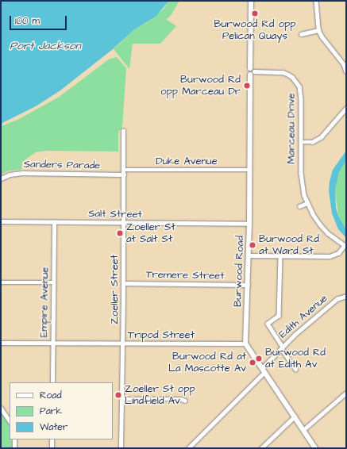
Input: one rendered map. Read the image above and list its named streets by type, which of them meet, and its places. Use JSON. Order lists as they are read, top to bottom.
{
  "streets": {
    "street": [
      "Marceau Drive",
      "Duke Avenue",
      "Sanders Parade",
      "Salt Street",
      "Burwood Road",
      "Tremere Street",
      "Zoeller Street",
      "Empire Avenue",
      "Edith Avenue",
      "Tripod Street"
    ]
  },
  "crossings": [
    ["Marceau Drive", "Burwood Road"],
    ["Duke Avenue", "Burwood Road"],
    ["Duke Avenue", "Zoeller Street"],
    ["Sanders Parade", "Zoeller Street"],
    ["Salt Street", "Burwood Road"],
    ["Salt Street", "Zoeller Street"],
    ["Salt Street", "Empire Avenue"],
    ["Burwood Road", "Tremere Street"],
    ["Burwood Road", "Tripod Street"],
    ["Tremere Street", "Zoeller Street"],
    ["Zoeller Street", "Tripod Street"],
    ["Empire Avenue", "Tripod Street"]
  ],
  "water": ["Port Jackson"],
  "places": [
    "Burwood Rd opp Pelican Quays",
    "Burwood Rd opp Marceau Dr",
    "Zoeller St at Salt St",
    "Burwood Rd at Ward St",
    "Burwood Rd at Edith Av",
    "Burwood Rd at La Mascotte Av",
    "Zoeller St opp Lindfield Av"
  ],
  "legend": ["Road", "Park", "Water"],
  "scale_bar": "100 m"
}
